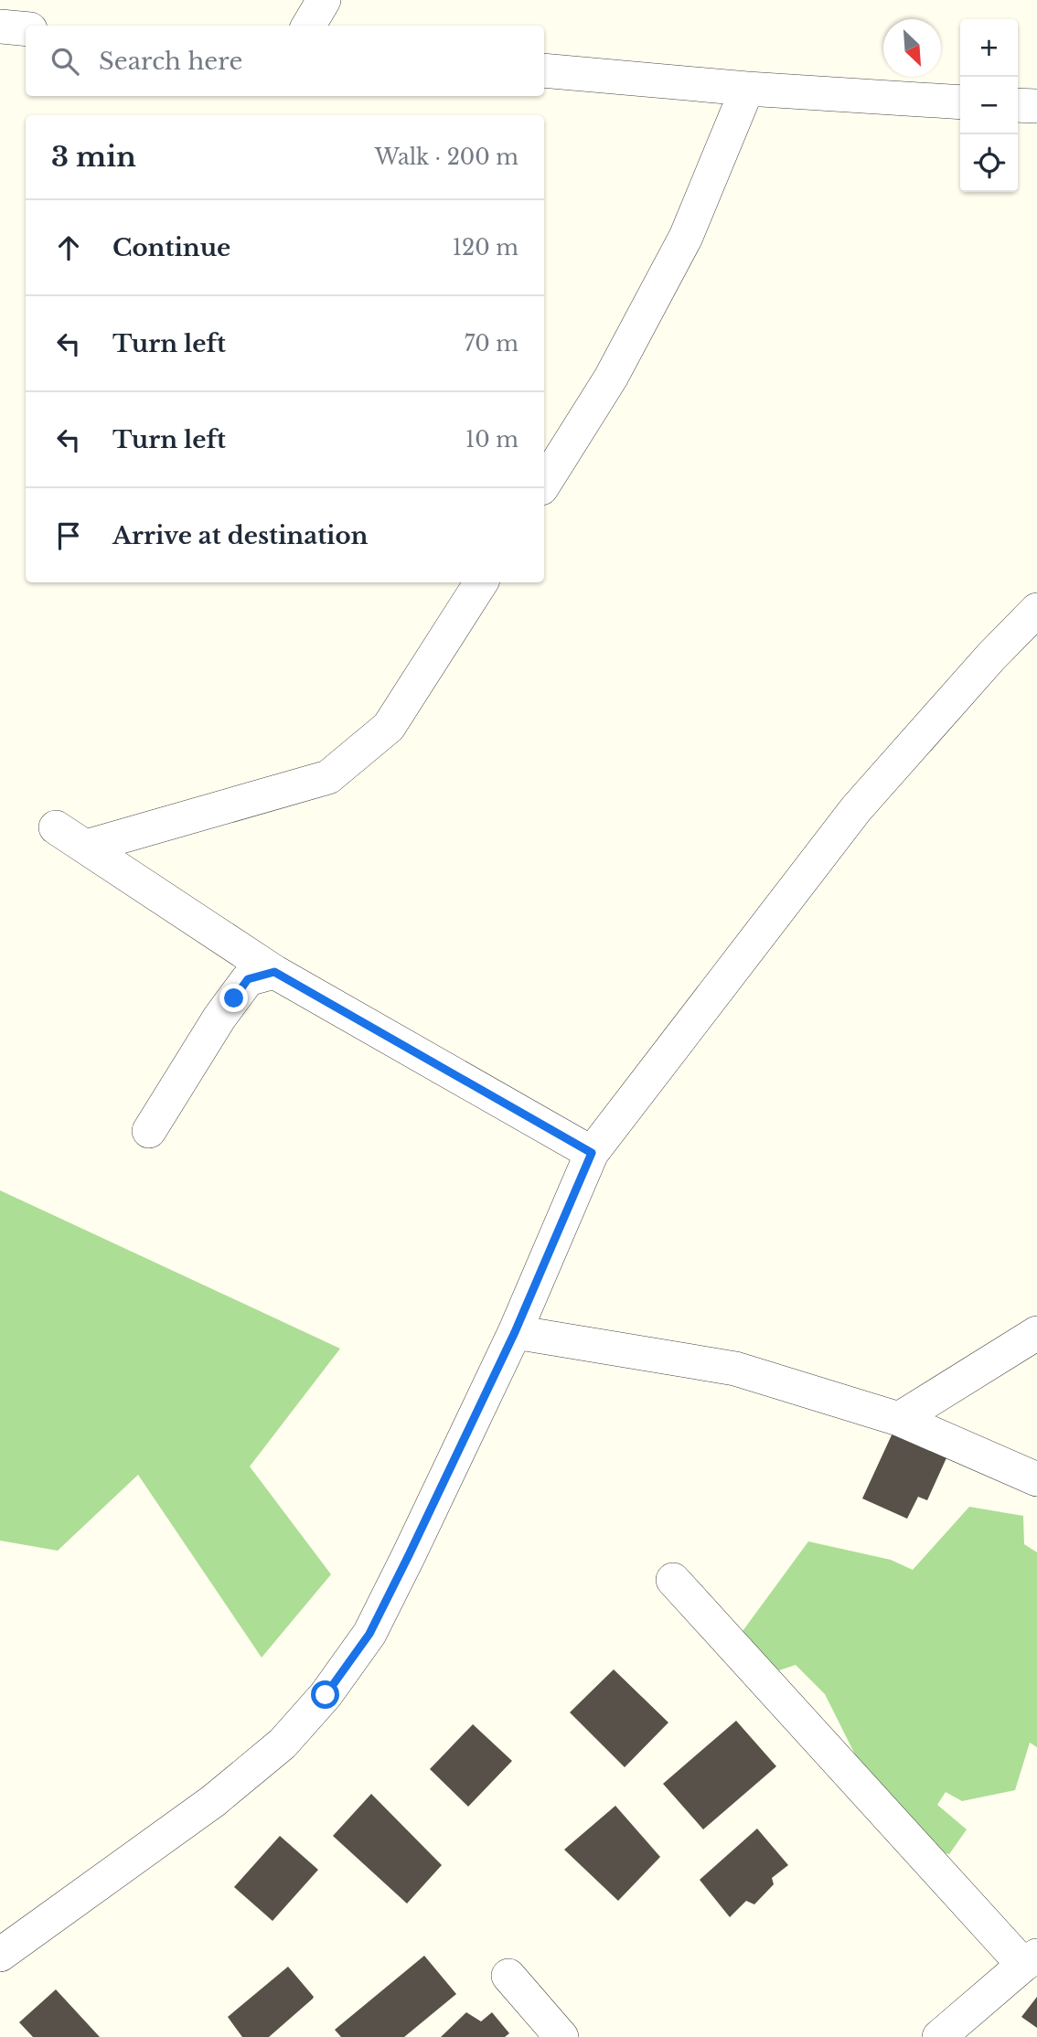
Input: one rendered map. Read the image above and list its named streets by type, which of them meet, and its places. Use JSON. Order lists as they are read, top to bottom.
{
  "north": "bottom right",
  "page": {
    "map_buttons": ["+", "−"],
    "search": "Search here",
    "heading": ["3 min", "Walk · 200 m"],
    "list": [
      ["Continue", "120 m"],
      ["Turn left", "70 m"],
      ["Turn left", "10 m"],
      "Arrive at destination"
    ]
  }
}
